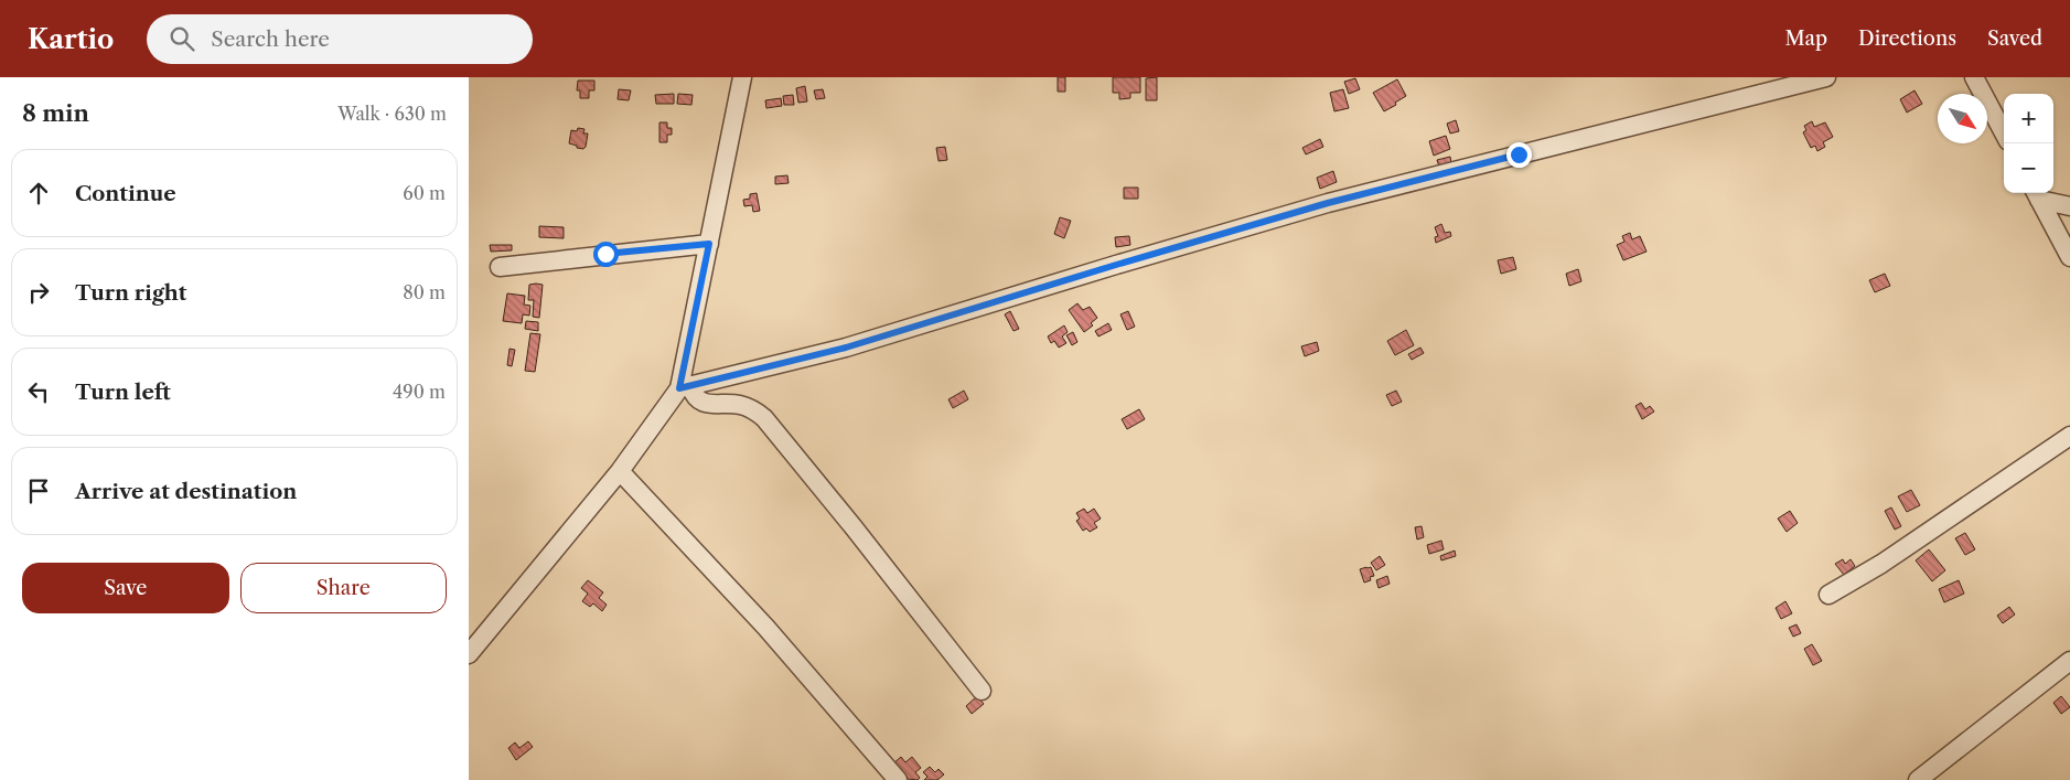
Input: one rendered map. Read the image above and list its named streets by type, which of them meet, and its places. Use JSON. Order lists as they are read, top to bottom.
{
  "north": "bottom right",
  "page": {
    "header": "Kartio",
    "search": "Search here",
    "nav": ["Map", "Directions", "Saved"],
    "heading": ["8 min", "Walk · 630 m"],
    "map_buttons": ["+", "−"],
    "list": [
      ["Continue", "60 m"],
      ["Turn right", "80 m"],
      ["Turn left", "490 m"],
      "Arrive at destination"
    ],
    "buttons": ["Save", "Share"]
  }
}
